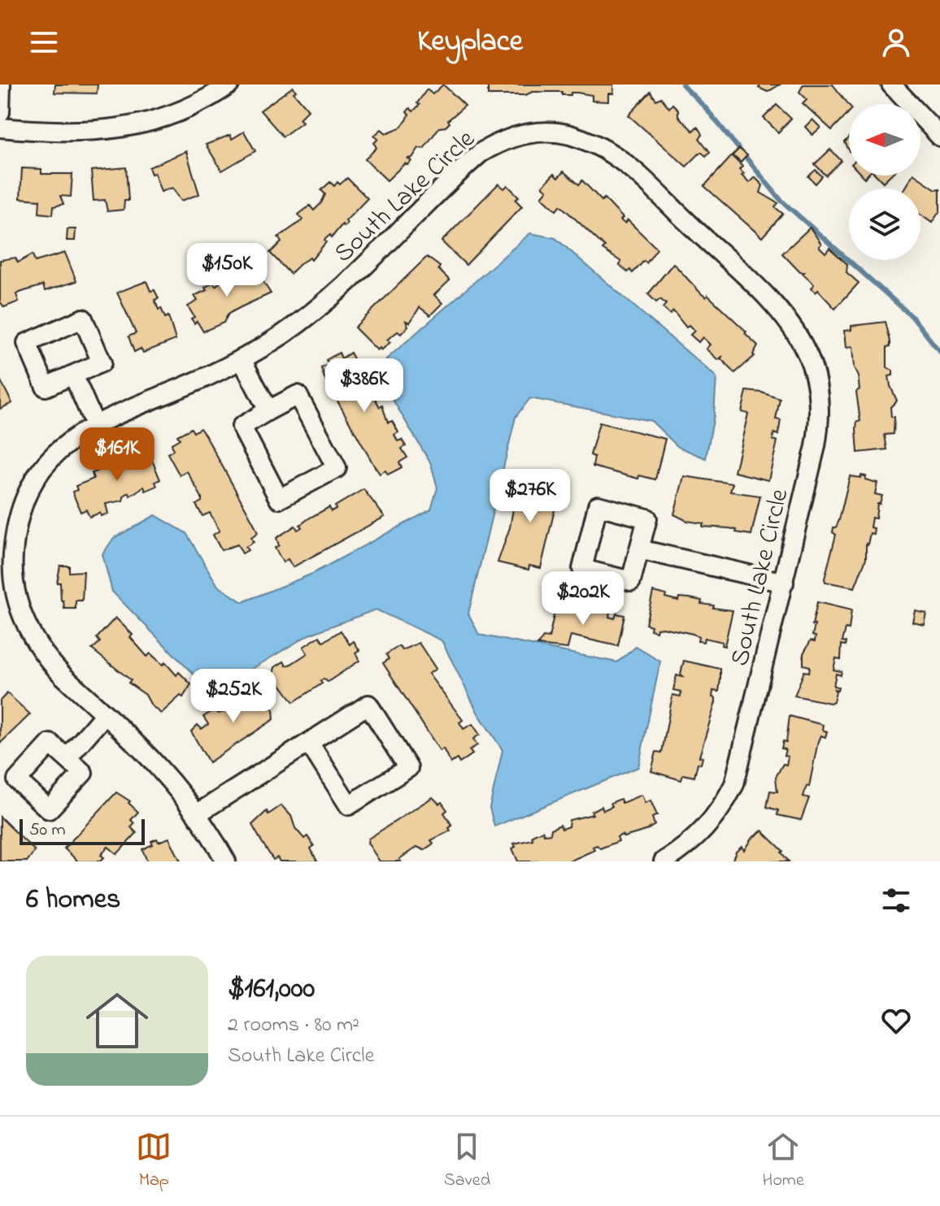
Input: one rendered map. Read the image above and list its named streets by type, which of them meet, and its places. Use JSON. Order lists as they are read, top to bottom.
{
  "streets": {
    "street": ["South Lake Circle"]
  },
  "scale_bar": "50 m",
  "north": "left",
  "page": {
    "header": "Keyplace",
    "price": [
      "$150K",
      "$386K",
      "$161K",
      "$276K",
      "$202K",
      "$252K"
    ],
    "scale": "50 m",
    "heading": "6 homes",
    "list": [
      {
        "name": "$161,000",
        "note": "2 rooms · 80 m² · South Lake Circle"
      }
    ],
    "tabs": ["Map", "Saved", "Home"]
  }
}
